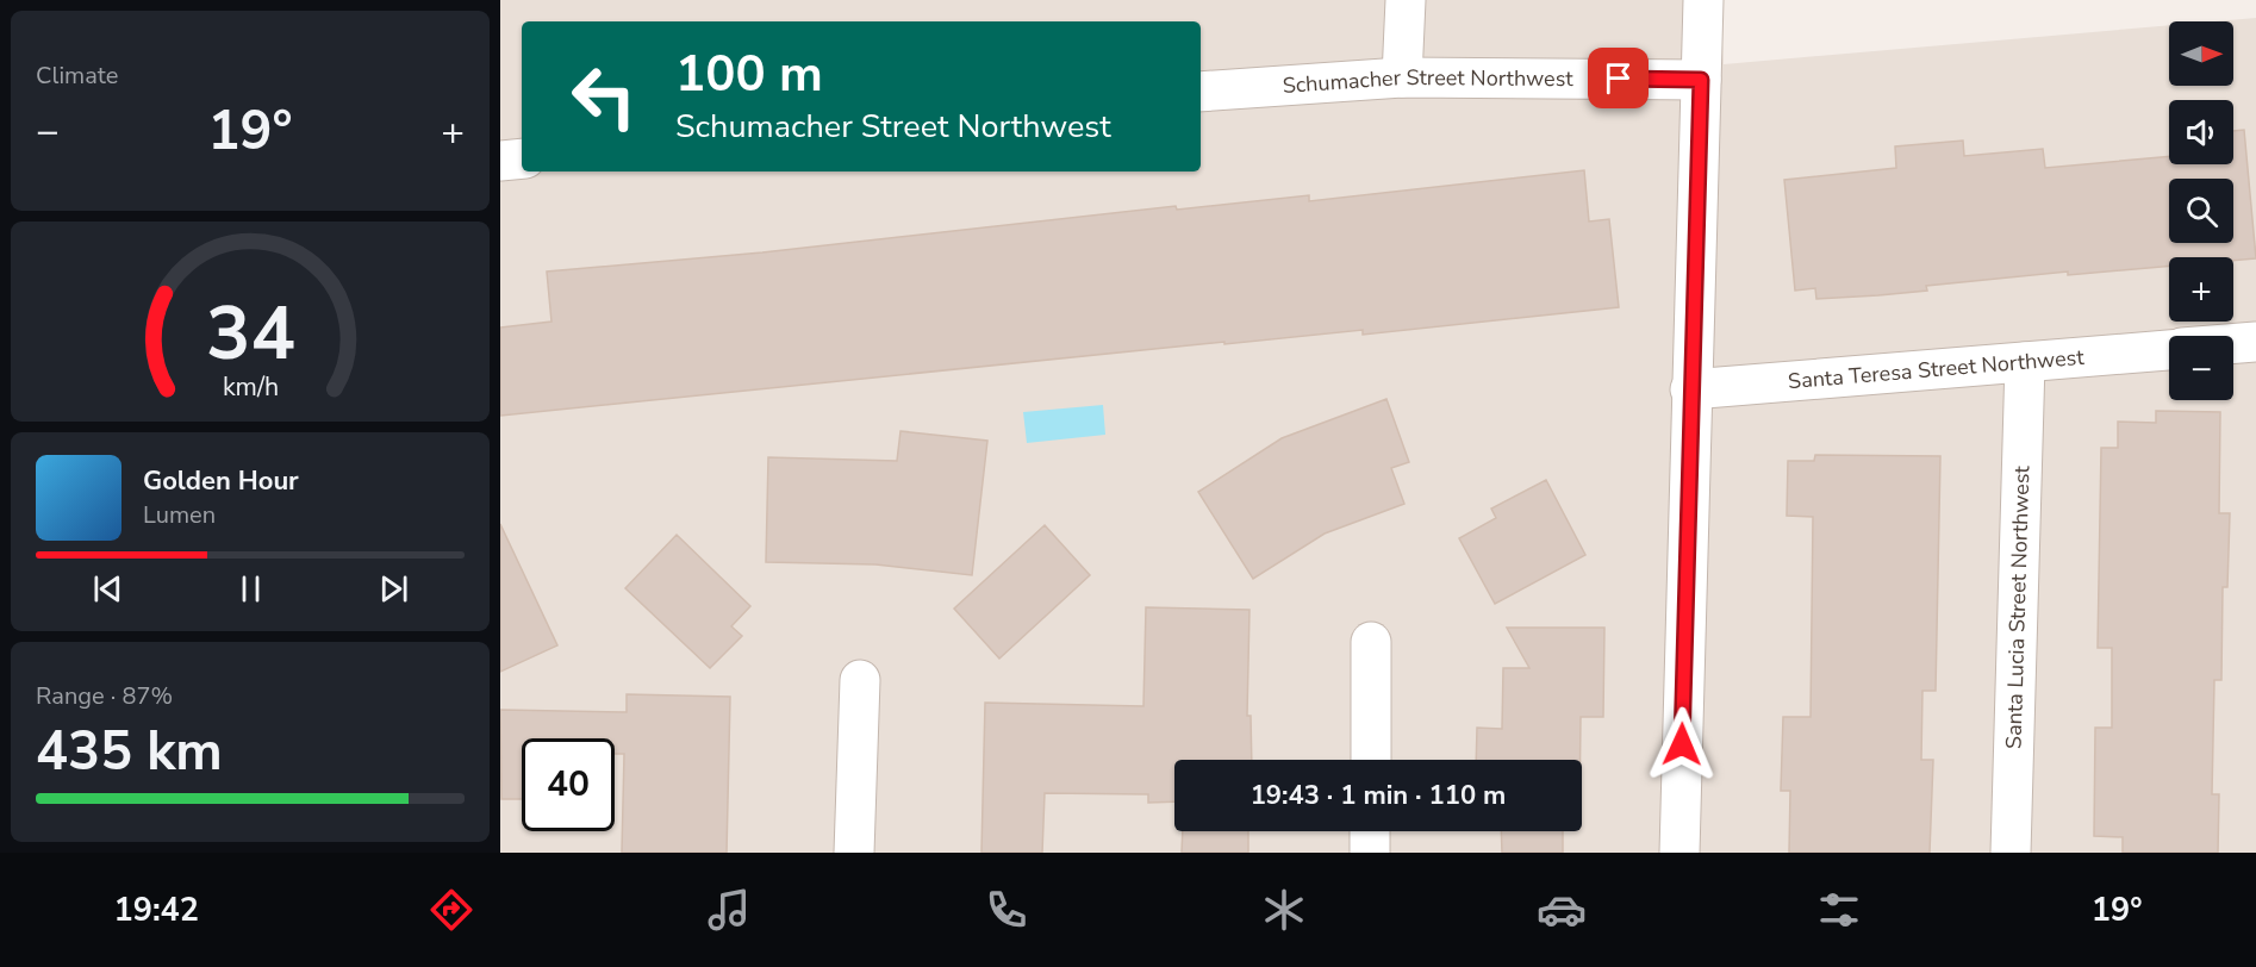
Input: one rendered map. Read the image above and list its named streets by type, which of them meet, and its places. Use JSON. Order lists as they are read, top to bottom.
{
  "streets": {
    "street": ["Schumacher Street Northwest", "Santa Teresa Street Northwest", "Santa Lucia Street Northwest"]
  },
  "crossings": [
    ["Santa Teresa Street Northwest", "Santa Lucia Street Northwest"]
  ],
  "north": "right",
  "page": {
    "tile": [
      "Climate",
      ["Range · 87%", "435 km"]
    ],
    "map_buttons": ["+", "−"],
    "turn": ["100 m", "Schumacher Street Northwest"],
    "heat": ["−", "19°", "+"],
    "song": ["Golden Hour", "Lumen"],
    "limit": "40",
    "trip": "19:43 · 1 min · 110 m",
    "tabs": ["19:42", "19°"],
    "gauge": ["34", "km/h"]
  }
}
